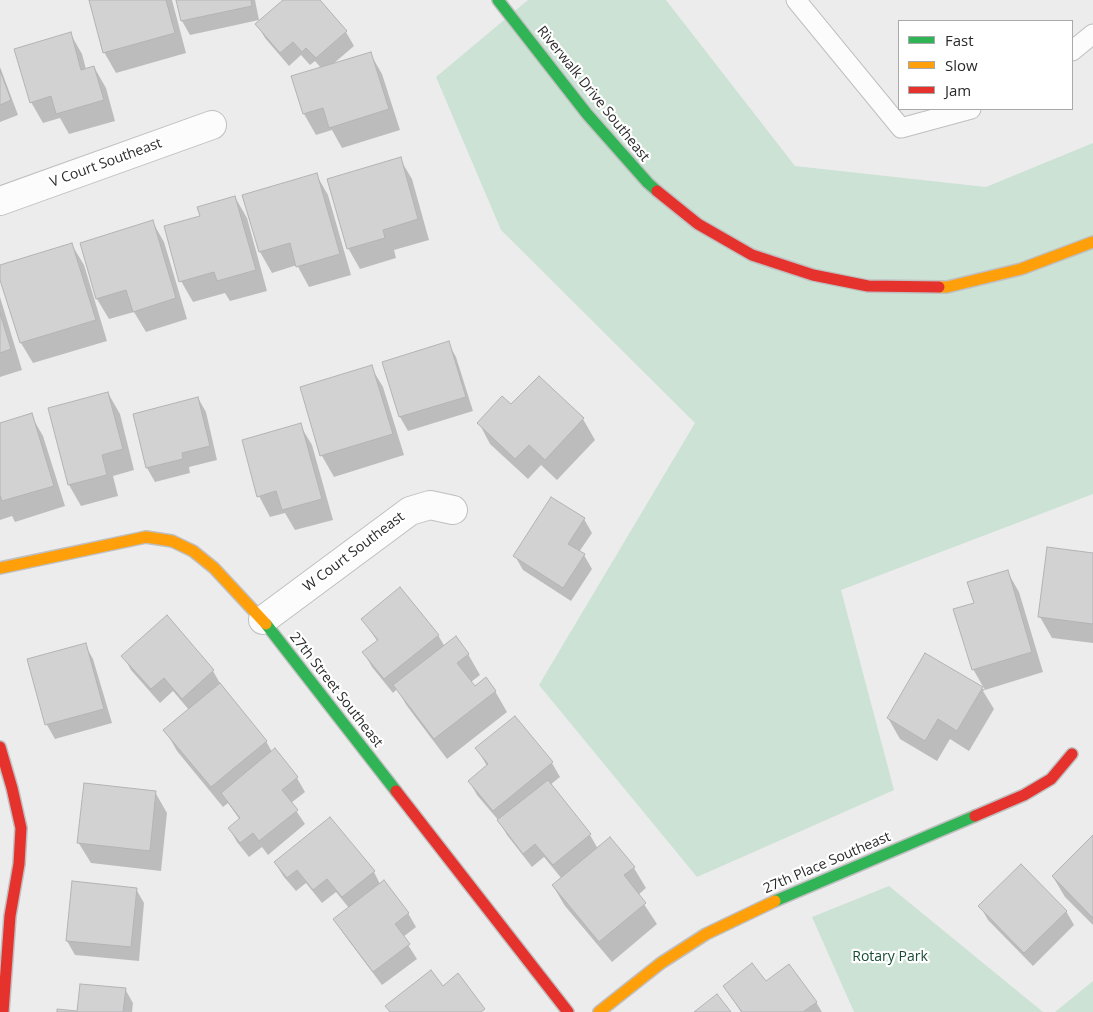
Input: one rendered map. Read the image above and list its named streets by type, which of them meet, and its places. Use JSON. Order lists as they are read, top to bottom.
{
  "streets": {
    "street": [
      "Riverwalk Drive Southeast",
      "V Court Southeast",
      "W Court Southeast",
      "27th Street Southeast",
      "27th Place Southeast"
    ]
  },
  "crossings": [
    ["W Court Southeast", "27th Street Southeast"]
  ],
  "parks": ["Rotary Park"],
  "legend": ["Fast", "Slow", "Jam"]
}
